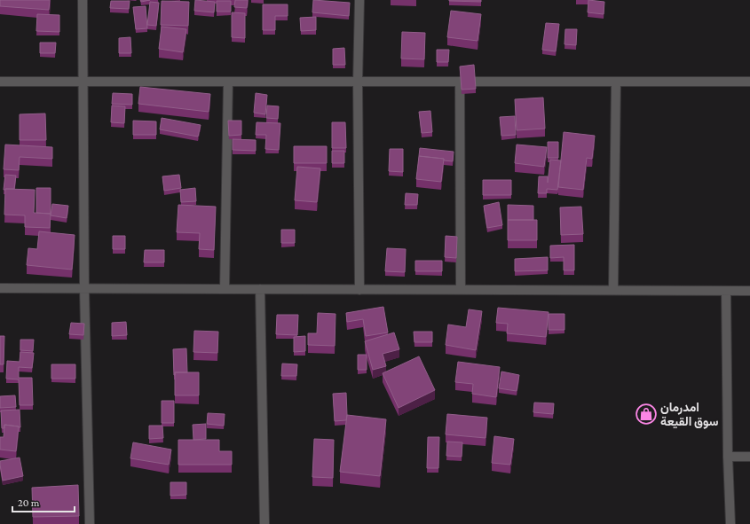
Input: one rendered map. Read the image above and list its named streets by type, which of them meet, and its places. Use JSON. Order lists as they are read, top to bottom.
{
  "places": {
    "shop": ["امدرمان سوق القيعة"]
  },
  "scale_bar": "20 m"
}
